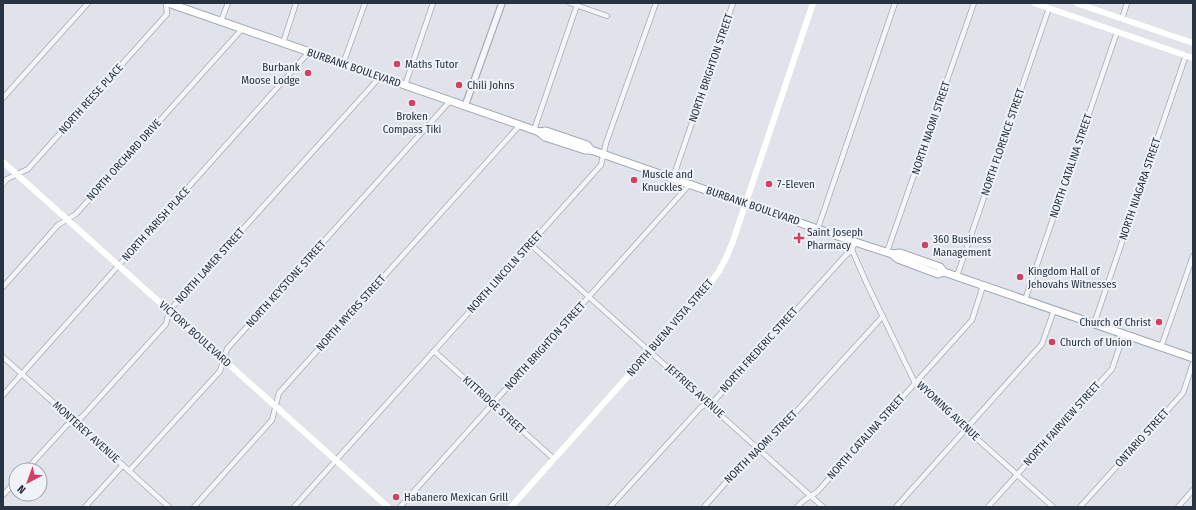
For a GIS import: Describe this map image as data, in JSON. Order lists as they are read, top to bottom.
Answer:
{
  "streets": {
    "main road": ["BURBANK BOULEVARD", "NORTH BUENA VISTA STREET", "VICTORY BOULEVARD"],
    "street": [
      "NORTH BRIGHTON STREET",
      "NORTH REESE PLACE",
      "NORTH NAOMI STREET",
      "NORTH FLORENCE STREET",
      "NORTH ORCHARD DRIVE",
      "NORTH CATALINA STREET",
      "NORTH NIAGARA STREET",
      "NORTH PARISH PLACE",
      "NORTH LAMER STREET",
      "NORTH LINCOLN STREET",
      "NORTH KEYSTONE STREET",
      "NORTH MYERS STREET",
      "NORTH FREDERIC STREET",
      "JEFFRIES AVENUE",
      "KITTRIDGE STREET",
      "WYOMING AVENUE",
      "NORTH FAIRVIEW STREET",
      "MONTEREY AVENUE",
      "ONTARIO STREET"
    ]
  },
  "crossings": [
    ["BURBANK BOULEVARD", "NORTH BRIGHTON STREET"],
    ["BURBANK BOULEVARD", "NORTH REESE PLACE"],
    ["BURBANK BOULEVARD", "NORTH NAOMI STREET"],
    ["BURBANK BOULEVARD", "NORTH FLORENCE STREET"],
    ["BURBANK BOULEVARD", "NORTH ORCHARD DRIVE"],
    ["BURBANK BOULEVARD", "NORTH CATALINA STREET"],
    ["BURBANK BOULEVARD", "NORTH NIAGARA STREET"],
    ["BURBANK BOULEVARD", "NORTH PARISH PLACE"],
    ["BURBANK BOULEVARD", "NORTH LAMER STREET"],
    ["BURBANK BOULEVARD", "NORTH LINCOLN STREET"],
    ["BURBANK BOULEVARD", "NORTH KEYSTONE STREET"],
    ["BURBANK BOULEVARD", "NORTH MYERS STREET"],
    ["BURBANK BOULEVARD", "NORTH BUENA VISTA STREET"],
    ["BURBANK BOULEVARD", "NORTH FREDERIC STREET"],
    ["BURBANK BOULEVARD", "NORTH FAIRVIEW STREET"],
    ["NORTH BRIGHTON STREET", "JEFFRIES AVENUE"],
    ["NORTH BRIGHTON STREET", "KITTRIDGE STREET"],
    ["NORTH REESE PLACE", "VICTORY BOULEVARD"],
    ["NORTH NAOMI STREET", "JEFFRIES AVENUE"],
    ["NORTH NAOMI STREET", "WYOMING AVENUE"],
    ["NORTH ORCHARD DRIVE", "VICTORY BOULEVARD"],
    ["NORTH CATALINA STREET", "JEFFRIES AVENUE"],
    ["NORTH CATALINA STREET", "WYOMING AVENUE"],
    ["NORTH PARISH PLACE", "VICTORY BOULEVARD"],
    ["NORTH PARISH PLACE", "MONTEREY AVENUE"],
    ["NORTH LAMER STREET", "VICTORY BOULEVARD"],
    ["NORTH LAMER STREET", "MONTEREY AVENUE"],
    ["NORTH LINCOLN STREET", "VICTORY BOULEVARD"],
    ["NORTH LINCOLN STREET", "JEFFRIES AVENUE"],
    ["NORTH LINCOLN STREET", "KITTRIDGE STREET"],
    ["NORTH KEYSTONE STREET", "VICTORY BOULEVARD"],
    ["NORTH KEYSTONE STREET", "MONTEREY AVENUE"],
    ["NORTH MYERS STREET", "VICTORY BOULEVARD"],
    ["NORTH BUENA VISTA STREET", "JEFFRIES AVENUE"],
    ["NORTH BUENA VISTA STREET", "KITTRIDGE STREET"],
    ["NORTH FREDERIC STREET", "JEFFRIES AVENUE"],
    ["NORTH FREDERIC STREET", "WYOMING AVENUE"],
    ["WYOMING AVENUE", "NORTH FAIRVIEW STREET"]
  ],
  "places": {
    "other": [
      "Maths Tutor",
      "Burbank Moose Lodge",
      "Chili Johns",
      "Broken Compass Tiki",
      "Muscle and Knuckles",
      "7-Eleven",
      "360 Business Management",
      "Kingdom Hall of Jehovahs Witnesses",
      "Church of Christ",
      "Church of Union",
      "Habanero Mexican Grill"
    ],
    "health": ["Saint Joseph Pharmacy"]
  },
  "north": "bottom left"
}
